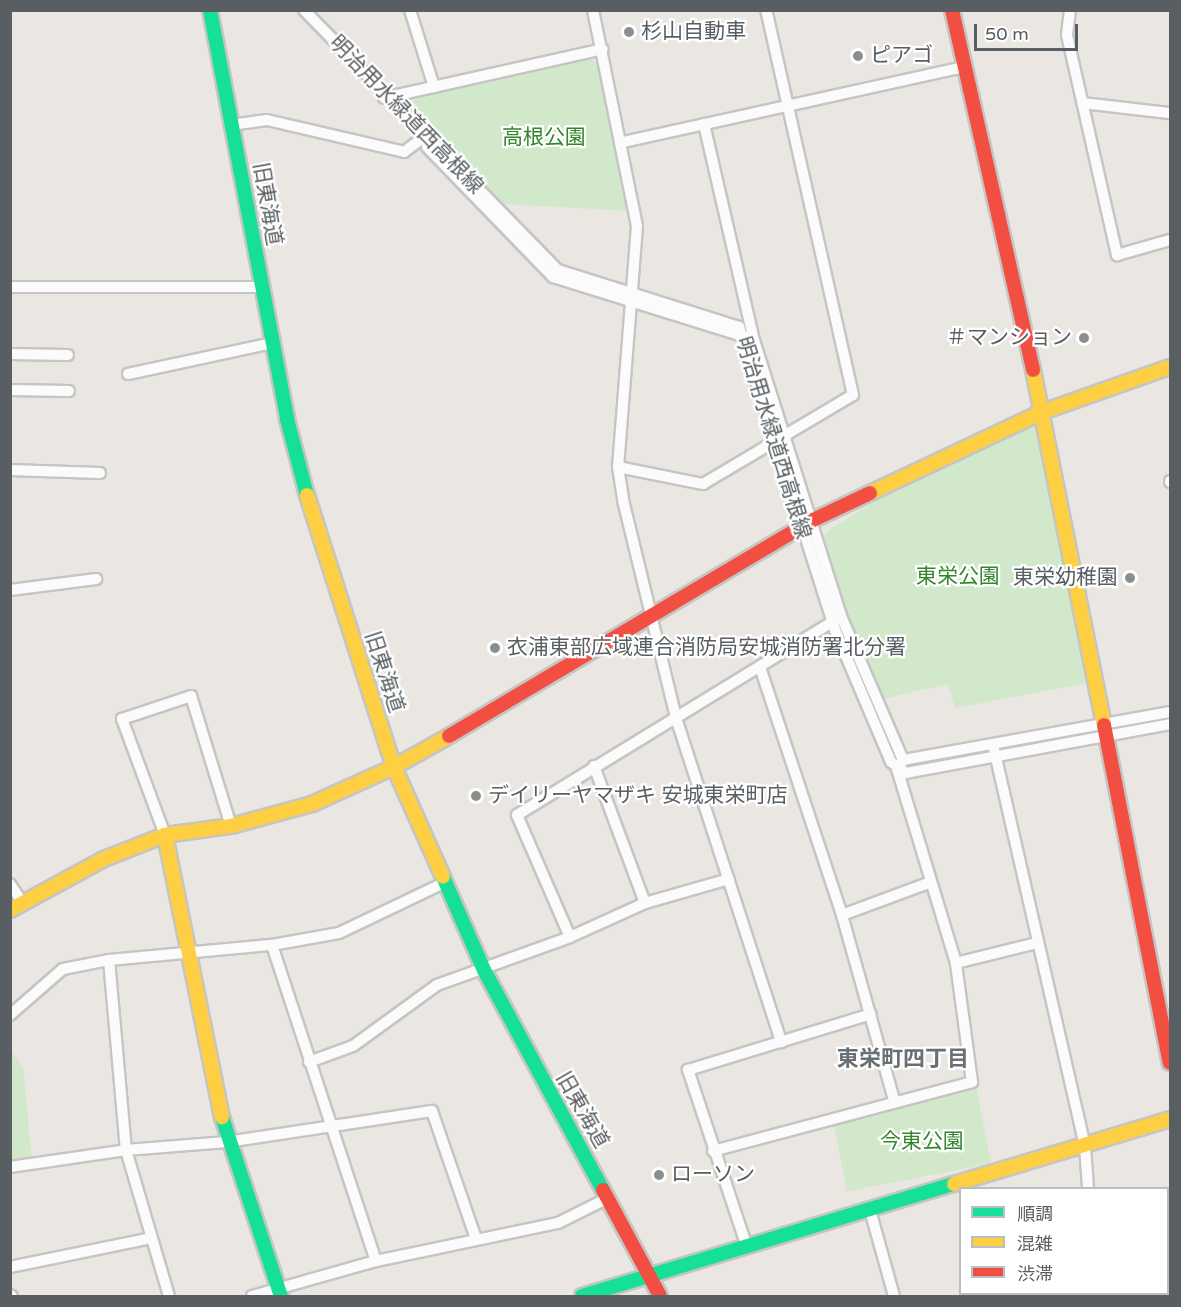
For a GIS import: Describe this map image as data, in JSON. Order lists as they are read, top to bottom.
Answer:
{
  "streets": {
    "street": ["明治用水緑道西高根線", "旧東海道"]
  },
  "districts": ["東栄町四丁目"],
  "parks": ["高根公園", "東栄公園", "今東公園"],
  "places": [
    "杉山自動車",
    "ピアゴ",
    "＃マンション",
    "東栄幼稚園",
    "衣浦東部広域連合消防局安城消防署北分署",
    "デイリーヤマザキ 安城東栄町店",
    "ローソン"
  ],
  "legend": ["順調", "混雑", "渋滞"],
  "scale_bar": "50 m"
}
